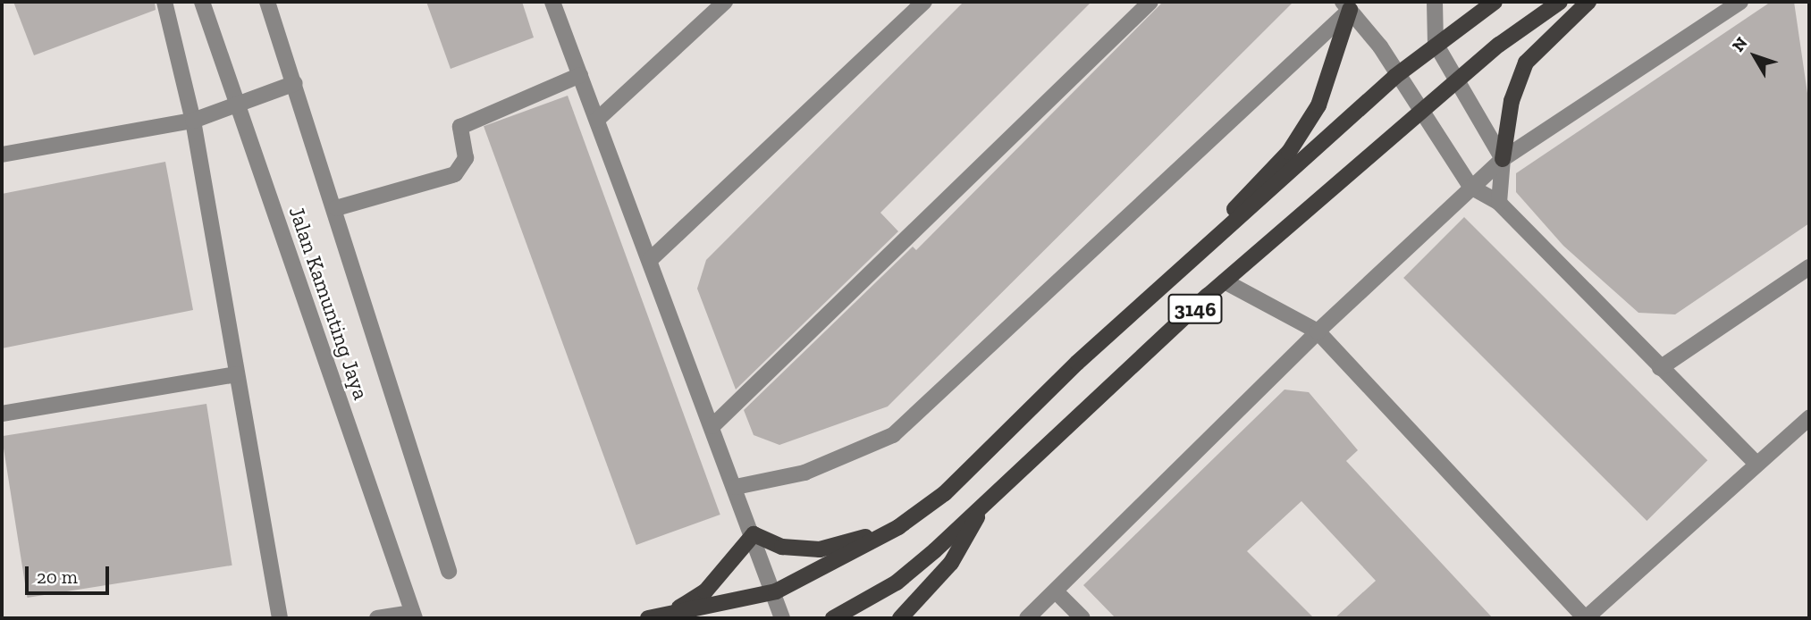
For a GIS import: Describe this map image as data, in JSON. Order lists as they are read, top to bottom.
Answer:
{
  "streets": {
    "main road": ["3146"],
    "street": ["Jalan Kamunting Jaya"]
  },
  "scale_bar": "20 m",
  "north": "top left"
}
